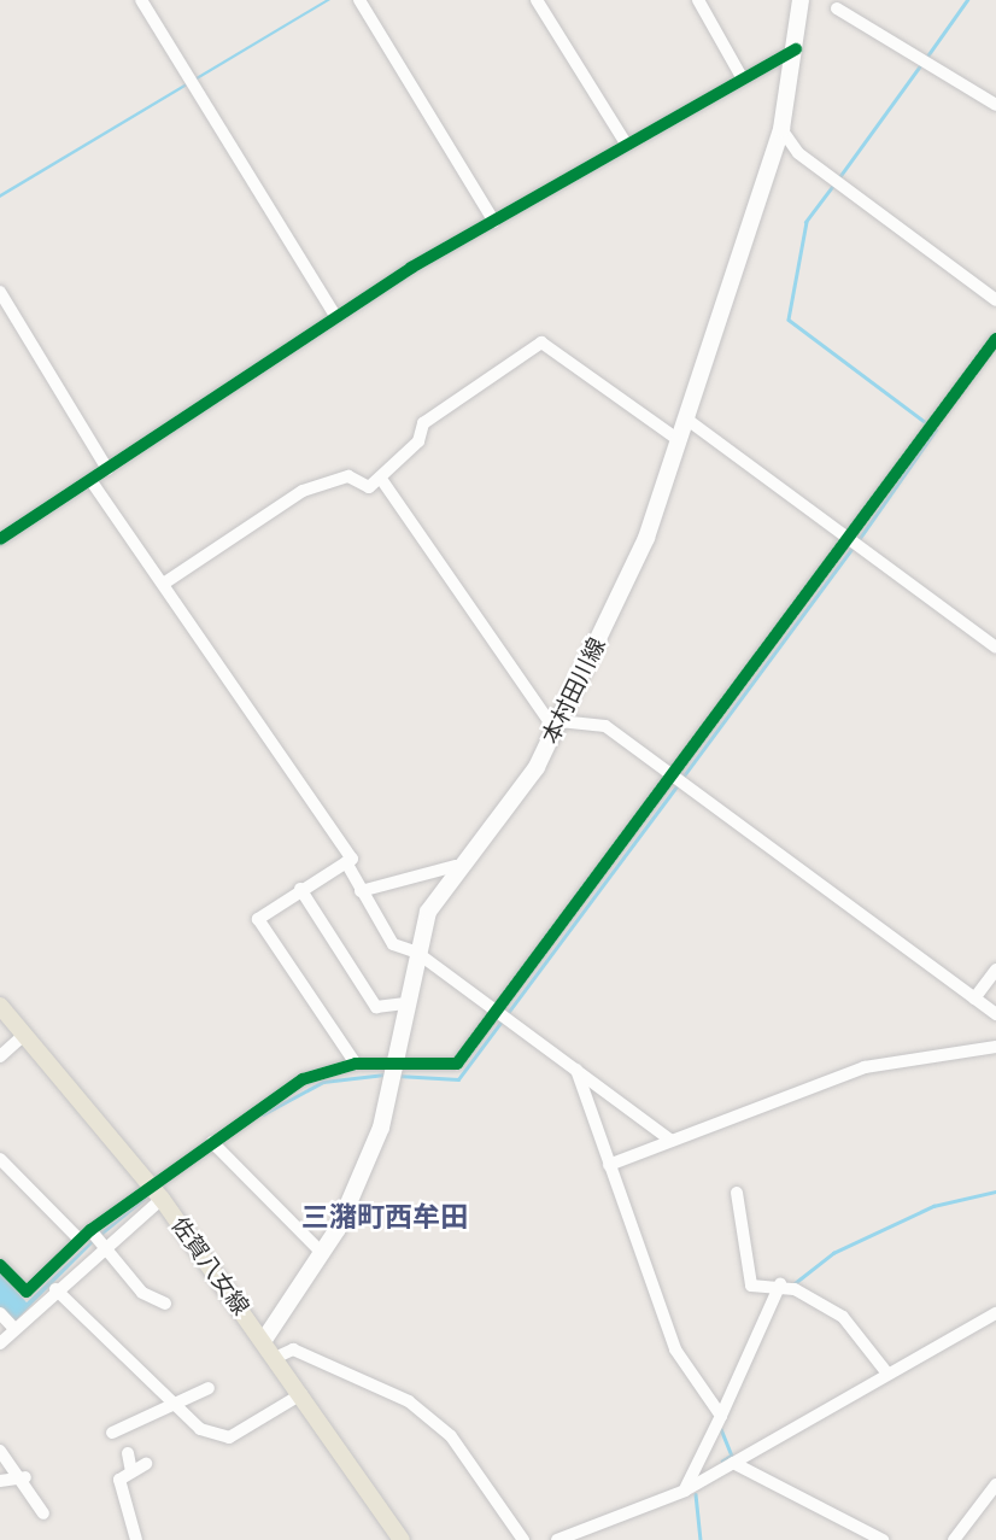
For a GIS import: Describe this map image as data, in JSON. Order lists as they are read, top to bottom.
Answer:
{
  "streets": {
    "main road": ["本村田川線", "佐賀八女線"]
  },
  "crossings": [
    ["本村田川線", "佐賀八女線"]
  ],
  "districts": ["三潴町西牟田"]
}
